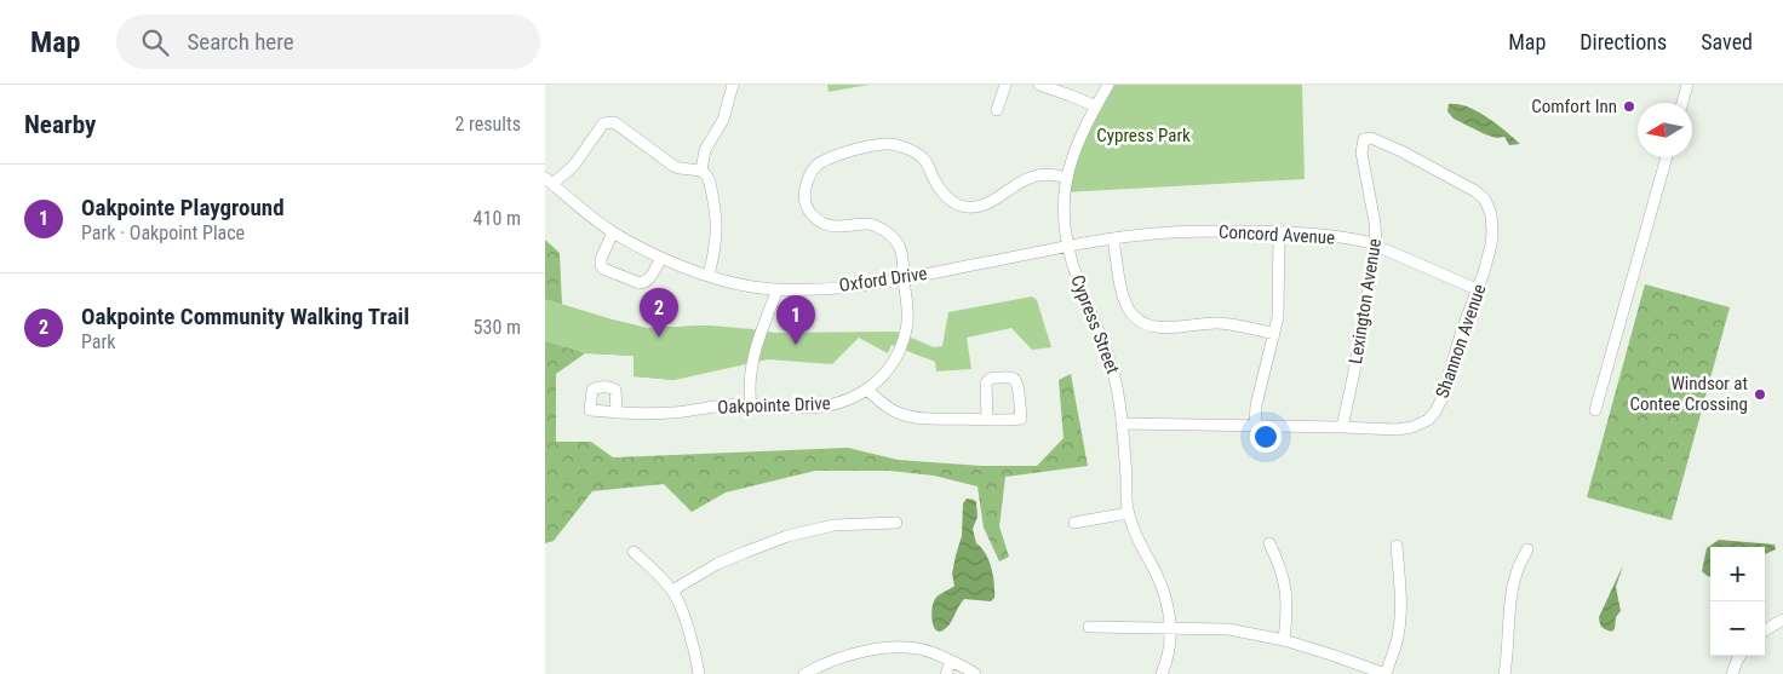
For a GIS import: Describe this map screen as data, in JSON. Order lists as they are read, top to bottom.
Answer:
{
  "streets": {
    "street": [
      "Concord Avenue",
      "Oxford Drive",
      "Lexington Avenue",
      "Cypress Street",
      "Shannon Avenue",
      "Oakpointe Drive"
    ]
  },
  "crossings": [
    ["Concord Avenue", "Oxford Drive"],
    ["Concord Avenue", "Lexington Avenue"],
    ["Concord Avenue", "Cypress Street"],
    ["Concord Avenue", "Shannon Avenue"],
    ["Oxford Drive", "Cypress Street"],
    ["Oxford Drive", "Oakpointe Drive"],
    ["Lexington Avenue", "Shannon Avenue"],
    ["Cypress Street", "Shannon Avenue"],
    ["Cypress Street", "Oakpointe Drive"]
  ],
  "parks": ["Cypress Park"],
  "places": ["Comfort Inn", "Windsor at Contee Crossing"],
  "north": "left",
  "page": {
    "header": "Map",
    "search": "Search here",
    "nav": ["Map", "Directions", "Saved"],
    "heading": ["Nearby", "2 results"],
    "list": [
      {
        "mark": "1",
        "name": "Oakpointe Playground",
        "note": "Park · Oakpoint Place",
        "value": "410 m"
      },
      {
        "mark": "2",
        "name": "Oakpointe Community Walking Trail",
        "note": "Park",
        "value": "530 m"
      }
    ],
    "pins": ["2", "1"],
    "map_buttons": ["+", "−"]
  }
}
